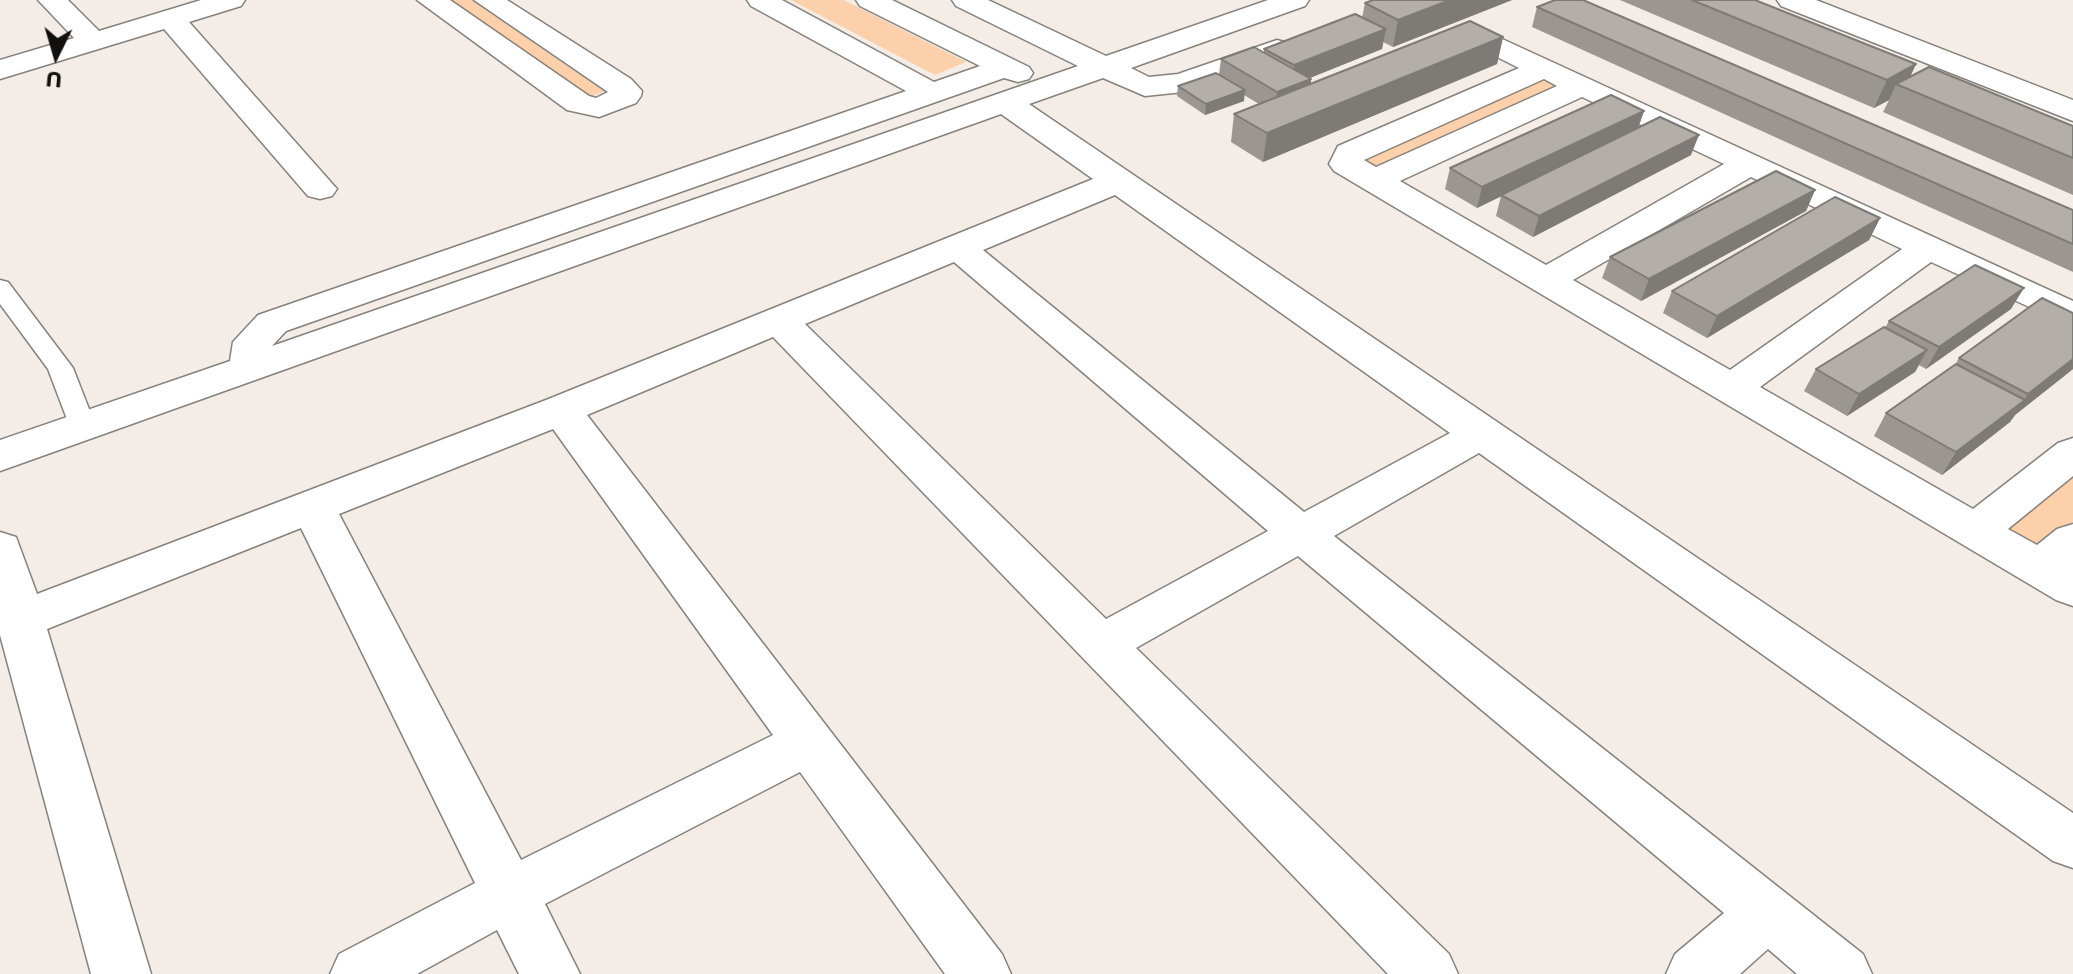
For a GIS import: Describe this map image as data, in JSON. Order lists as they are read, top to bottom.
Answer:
{
  "north": "bottom"
}
